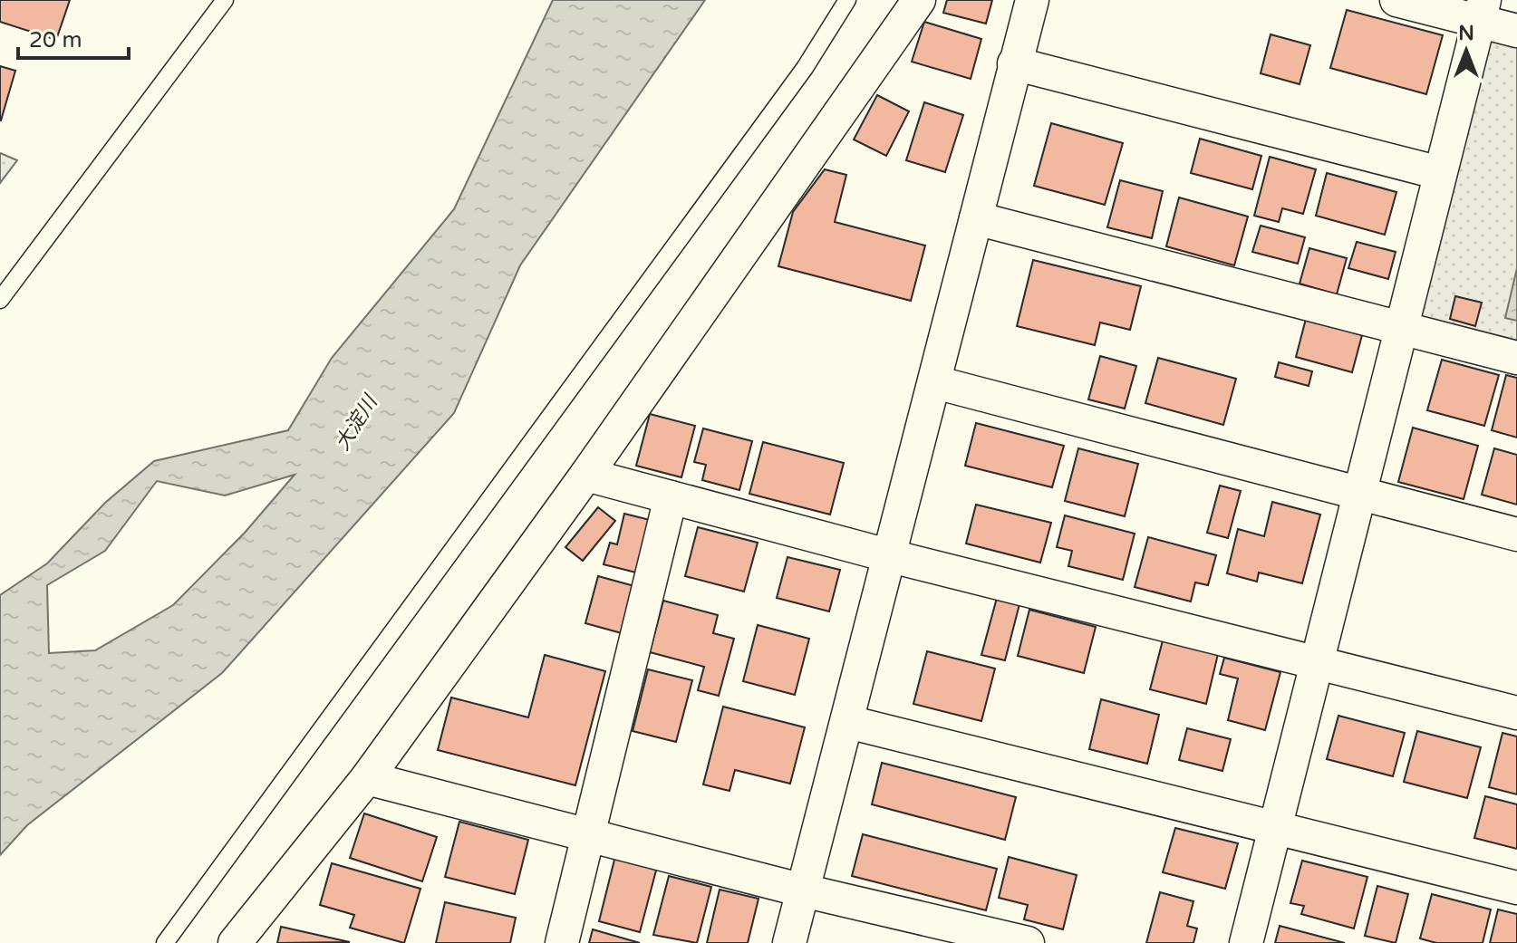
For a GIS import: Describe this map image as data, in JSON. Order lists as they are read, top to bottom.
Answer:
{
  "water": ["大淀川"],
  "scale_bar": "20 m",
  "north": "top"
}
